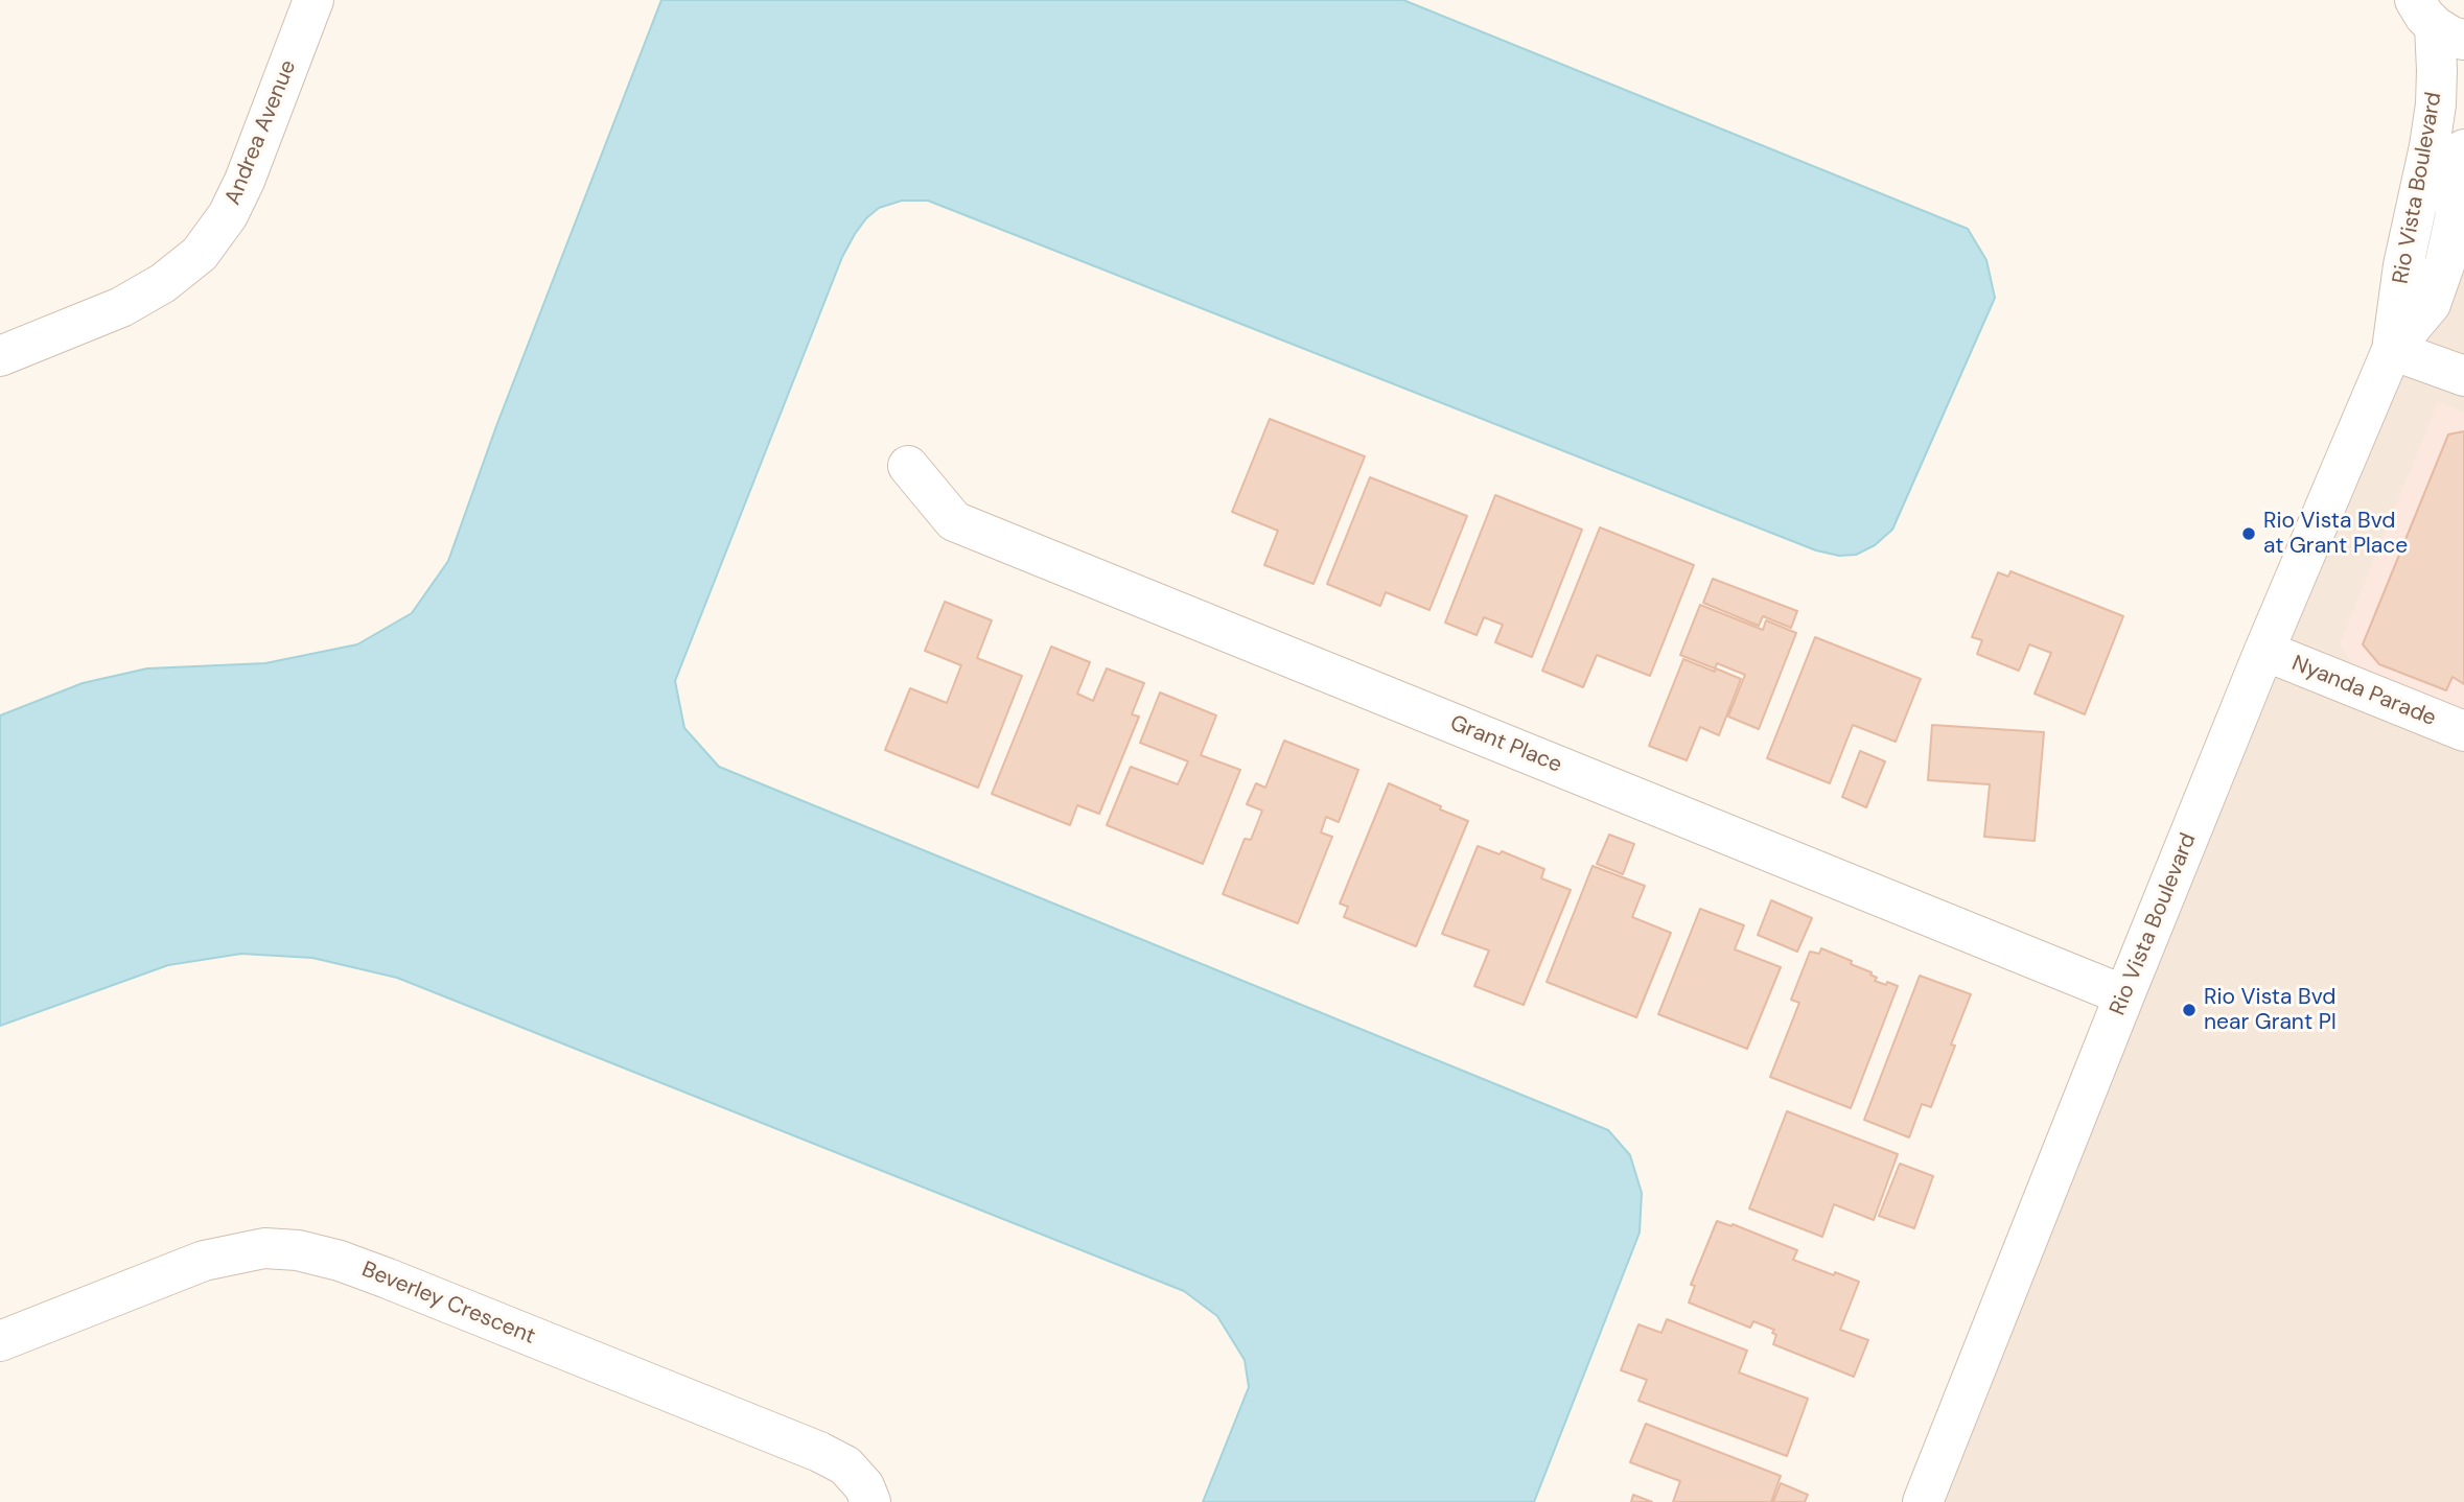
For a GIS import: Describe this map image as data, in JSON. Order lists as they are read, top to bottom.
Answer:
{
  "streets": {
    "street": [
      "Andrea Avenue",
      "Rio Vista Boulevard",
      "Nyanda Parade",
      "Grant Place",
      "Beverley Crescent"
    ]
  },
  "crossings": [
    ["Rio Vista Boulevard", "Nyanda Parade"],
    ["Rio Vista Boulevard", "Grant Place"]
  ],
  "places": ["Rio Vista Bvd at Grant Place", "Rio Vista Bvd near Grant Pl"]
}
